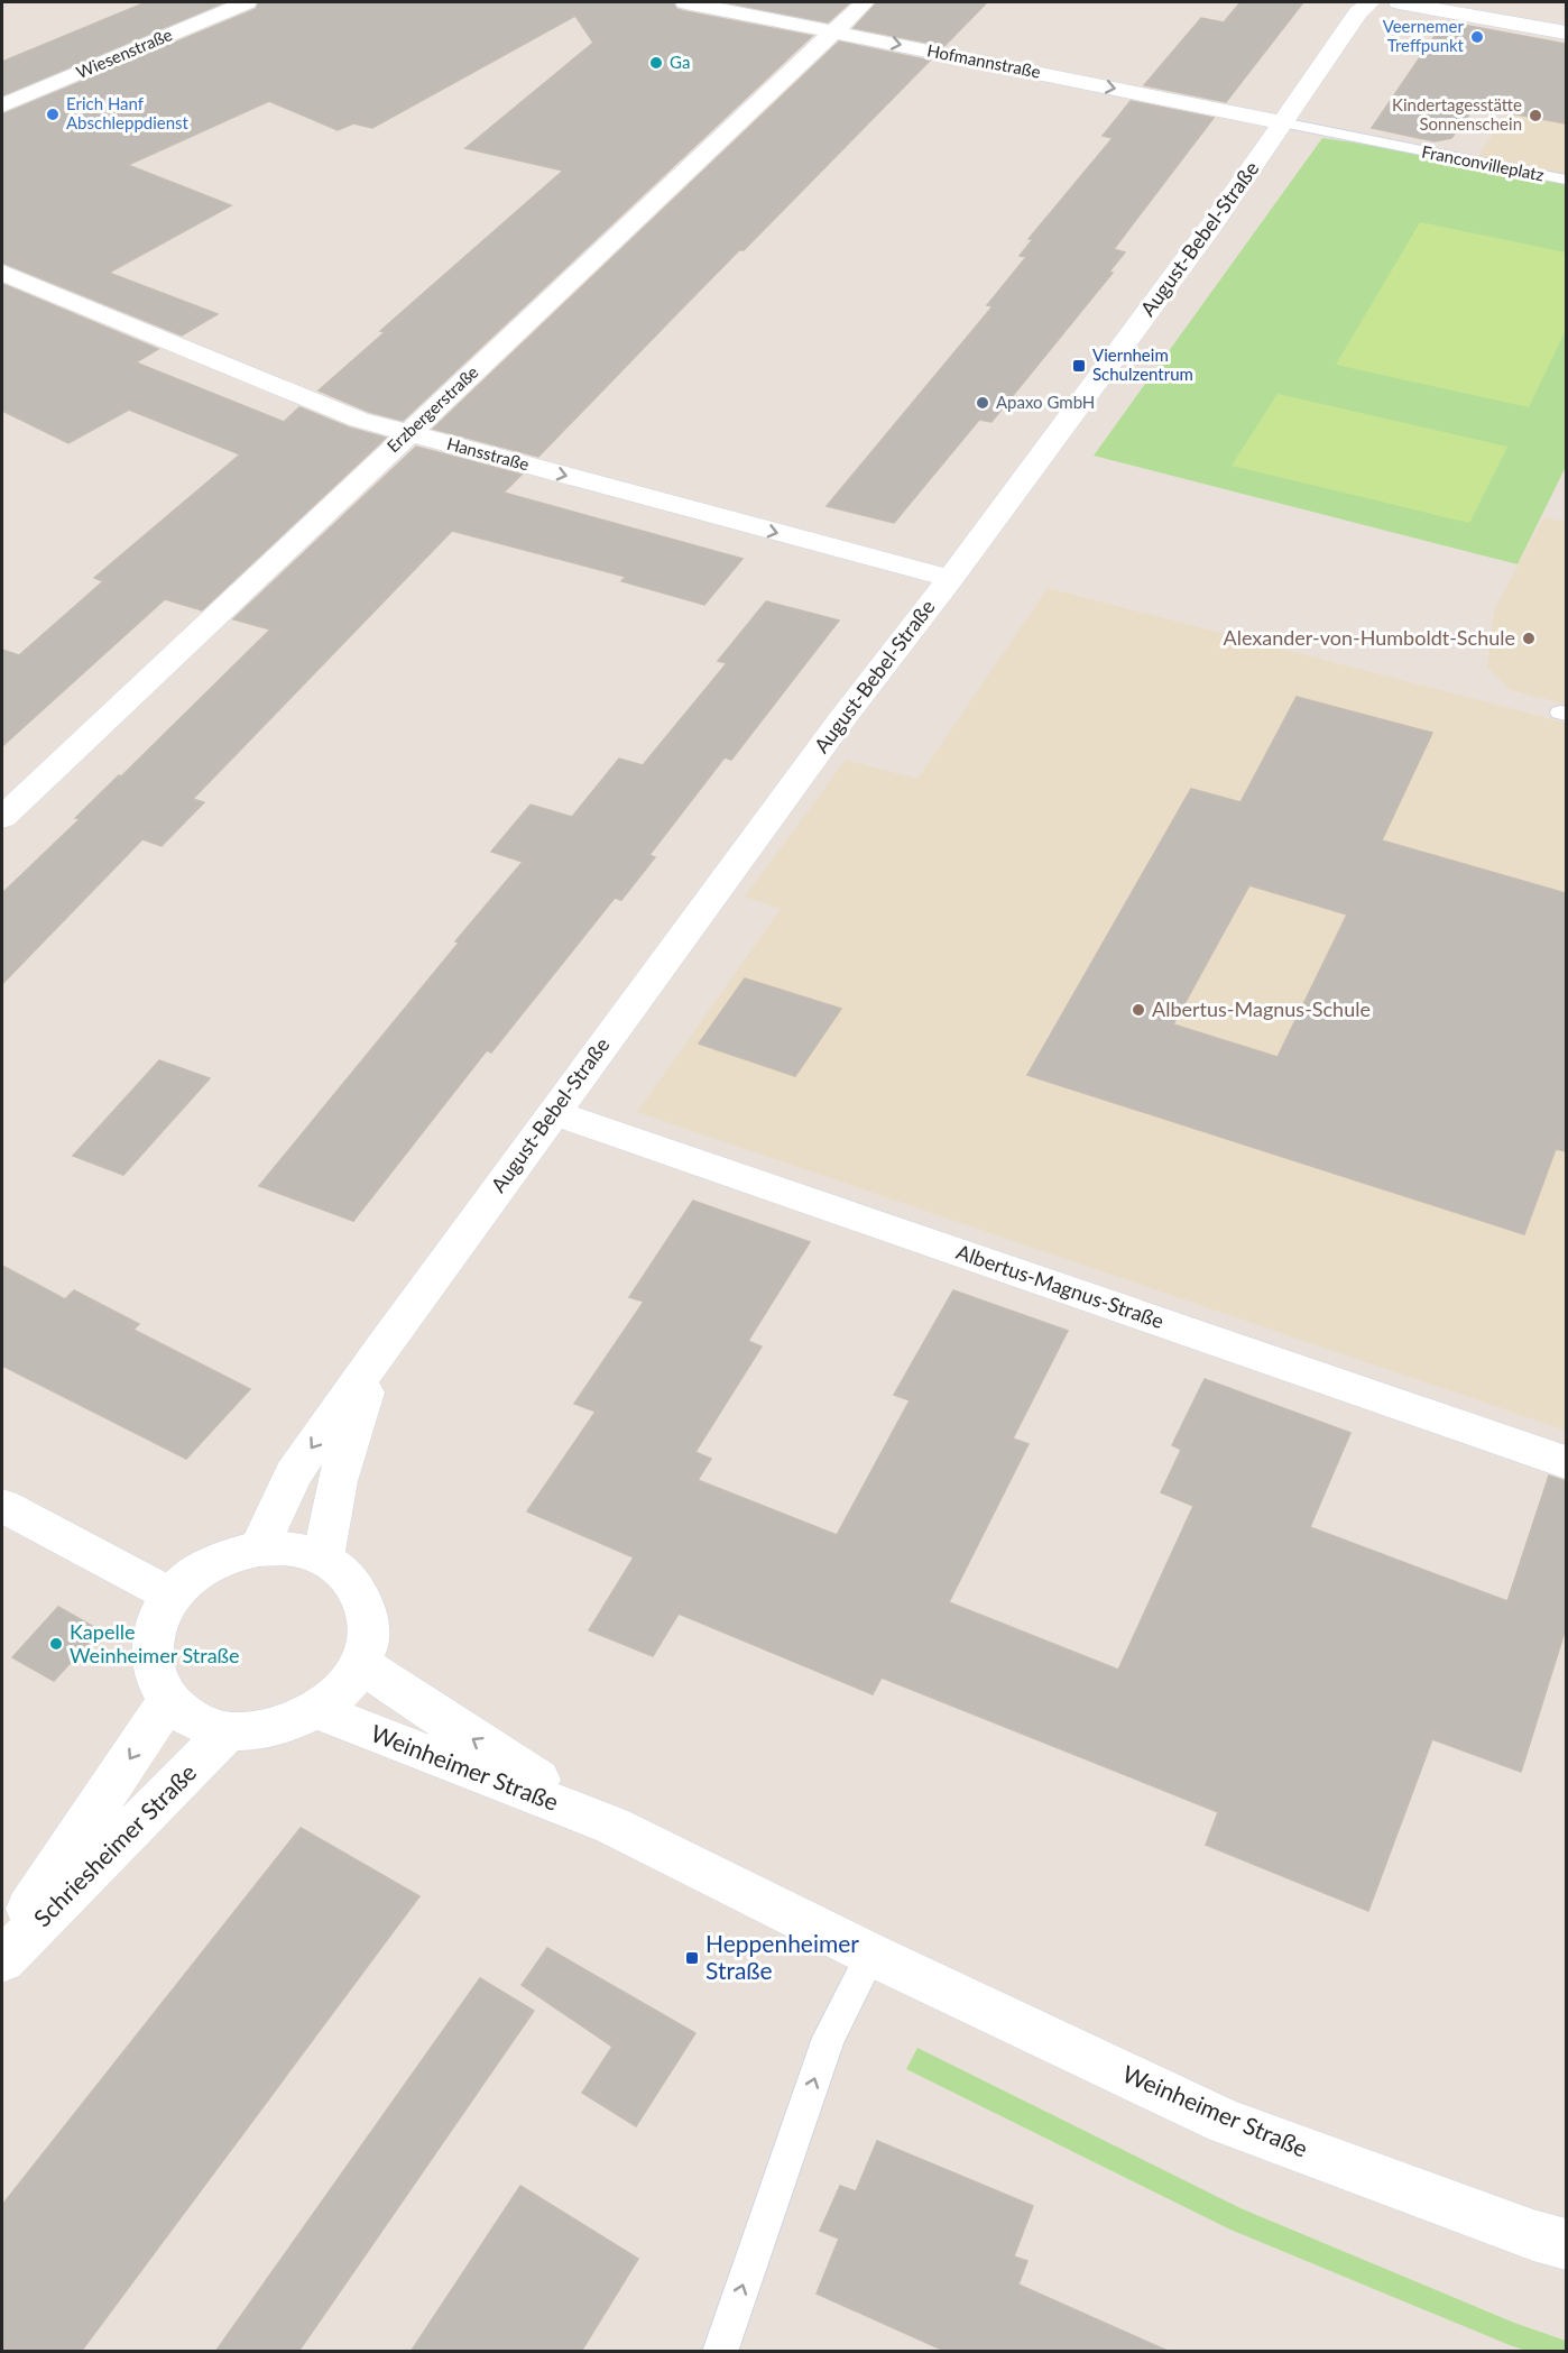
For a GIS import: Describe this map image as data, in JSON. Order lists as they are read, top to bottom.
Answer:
{
  "streets": {
    "street": [
      "Wiesenstraße",
      "Hofmannstraße",
      "August-Bebel-Straße",
      "Erzbergerstraße",
      "Hansstraße",
      "Albertus-Magnus-Straße",
      "Weinheimer Straße",
      "Schriesheimer Straße"
    ],
    "lane": ["Franconvilleplatz"]
  },
  "crossings": [
    ["Hofmannstraße", "Franconvilleplatz"],
    ["Hofmannstraße", "August-Bebel-Straße"],
    ["Hofmannstraße", "Erzbergerstraße"],
    ["Franconvilleplatz", "August-Bebel-Straße"],
    ["August-Bebel-Straße", "Hansstraße"],
    ["August-Bebel-Straße", "Albertus-Magnus-Straße"],
    ["August-Bebel-Straße", "Weinheimer Straße"],
    ["August-Bebel-Straße", "Schriesheimer Straße"],
    ["Erzbergerstraße", "Hansstraße"],
    ["Weinheimer Straße", "Schriesheimer Straße"]
  ],
  "one_way": ["Hofmannstraße", "Hansstraße"],
  "places": {
    "other": [
      "Veernemer Treffpunkt",
      "Ga",
      "Erich Hanf Abschleppdienst",
      "Kindertagesstätte Sonnenschein",
      "Apaxo GmbH",
      "Alexander-von-Humboldt-Schule",
      "Albertus-Magnus-Schule",
      "Kapelle Weinheimer Straße"
    ],
    "transit": ["Viernheim Schulzentrum", "Heppenheimer Straße"]
  }
}
